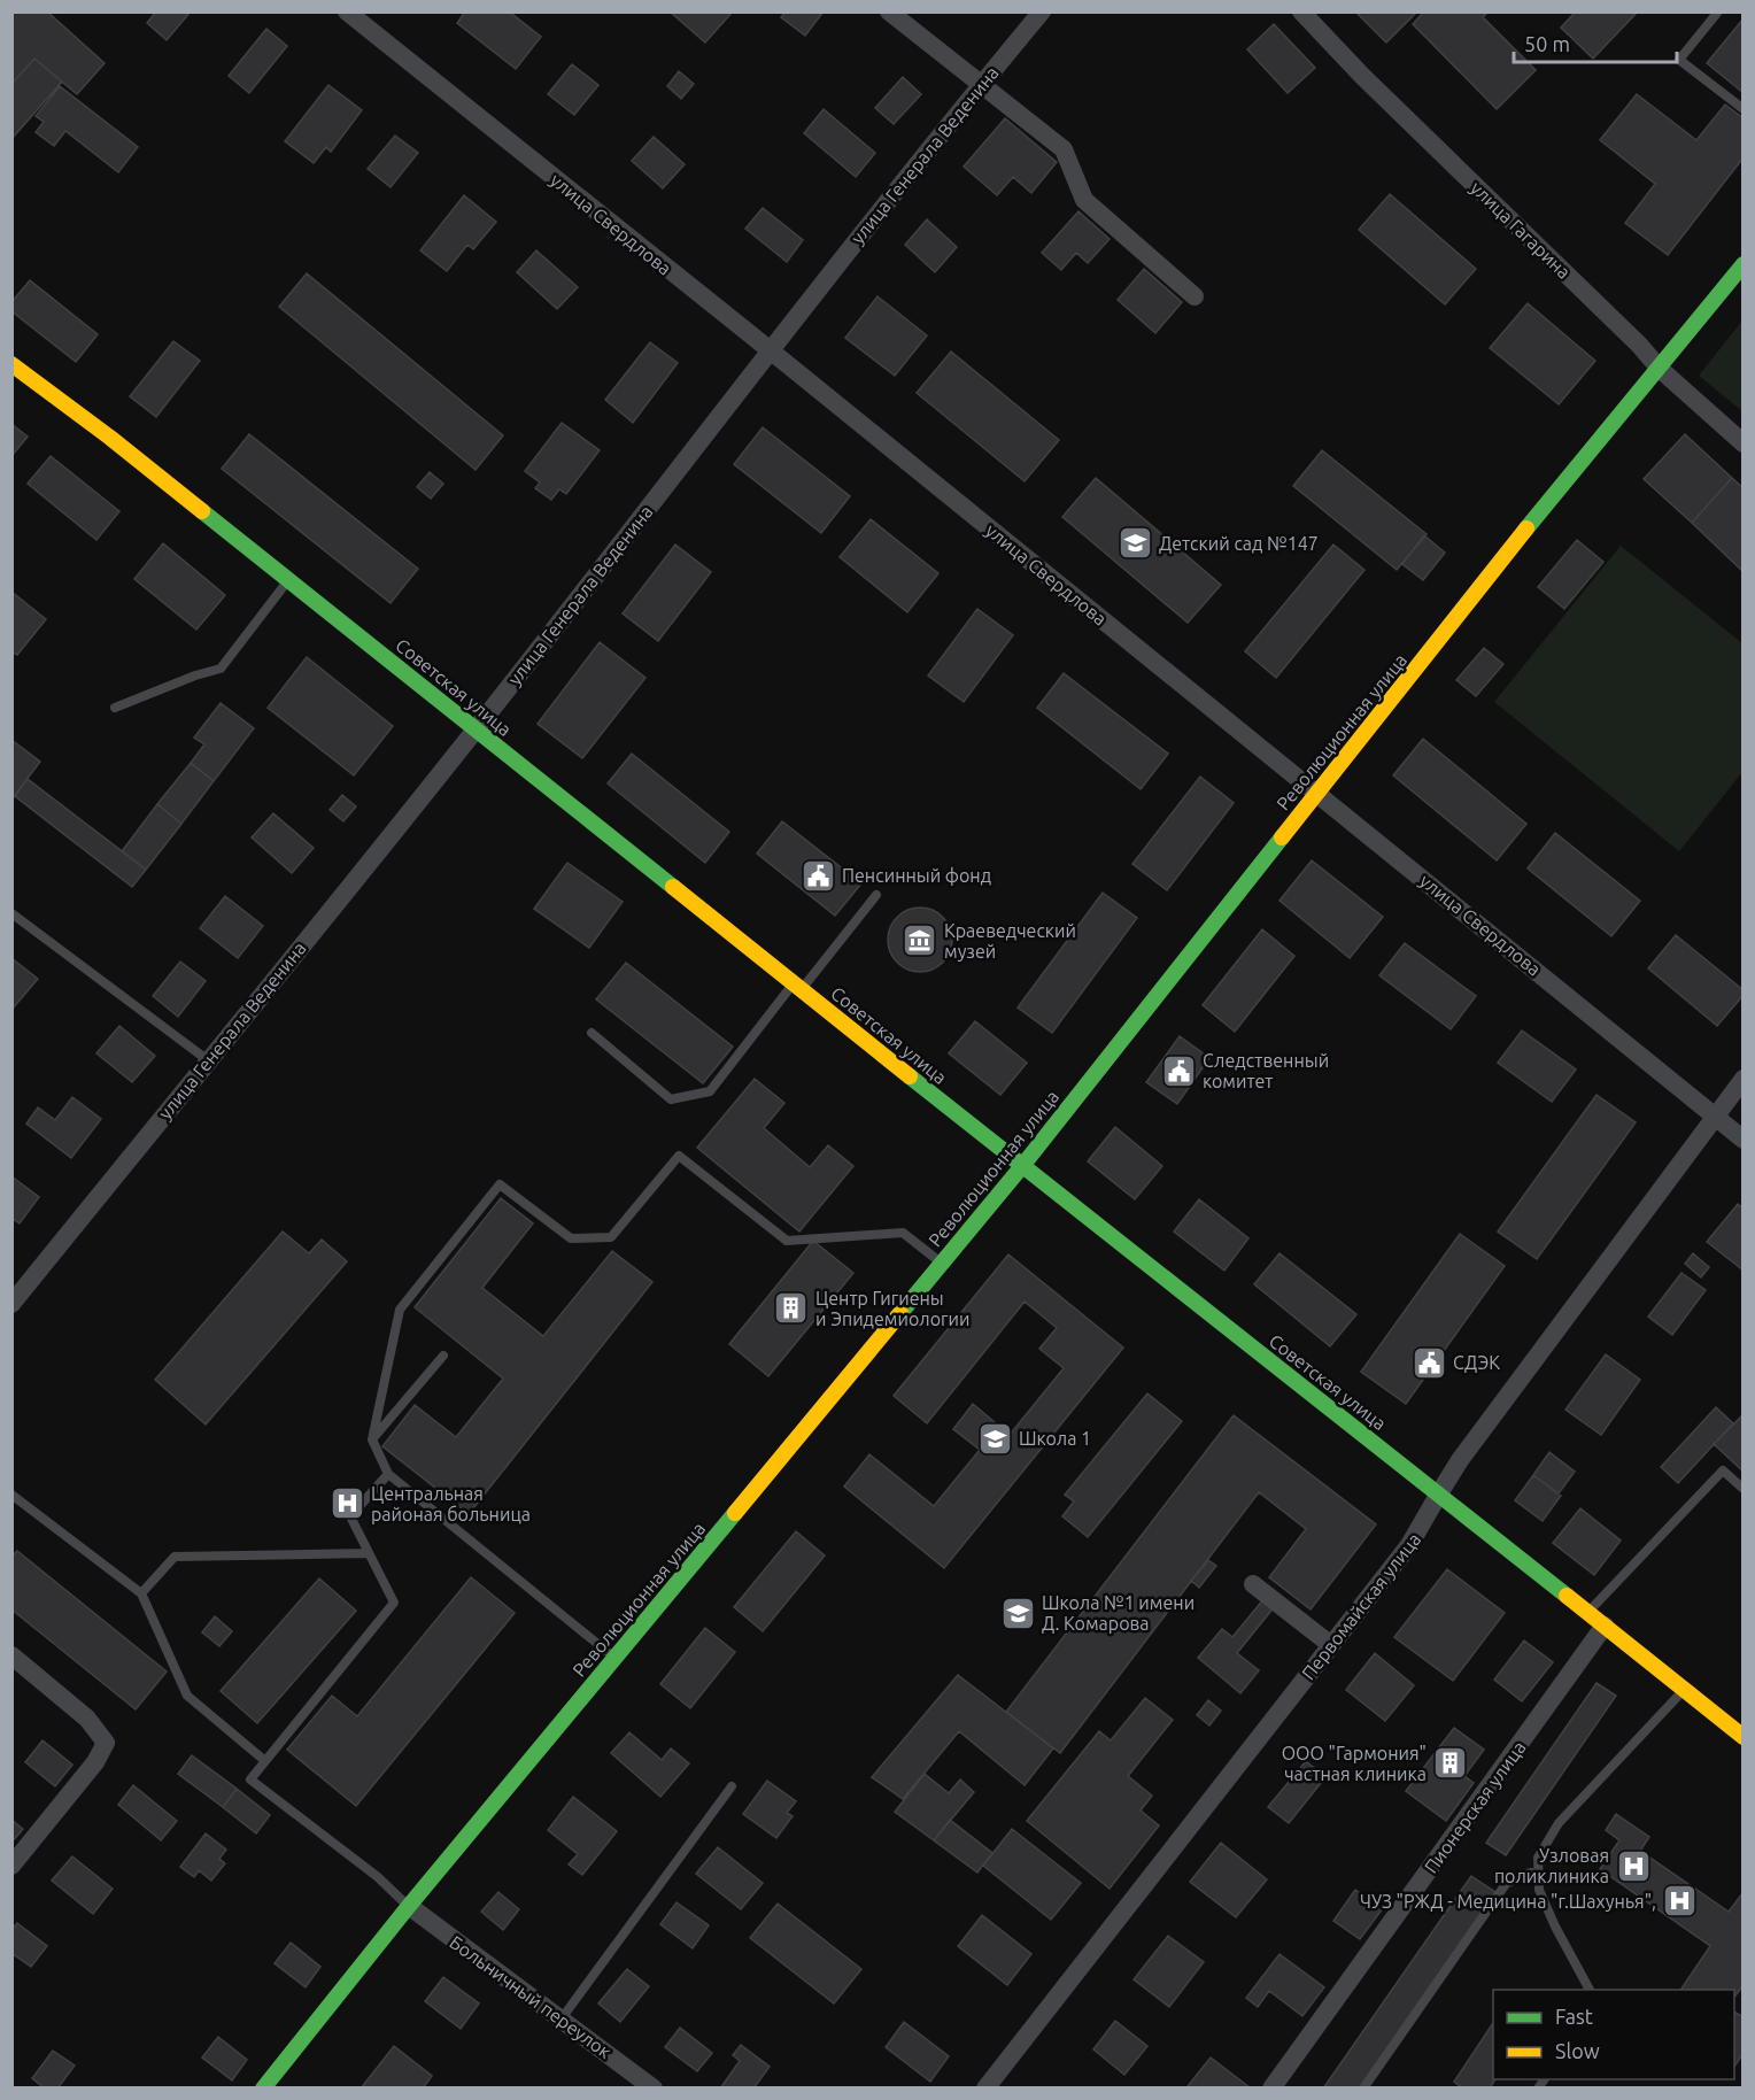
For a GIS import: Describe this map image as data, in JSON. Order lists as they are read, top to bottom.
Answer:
{
  "streets": {
    "street": [
      "улица Генерала Веденина",
      "улица Свердлова",
      "улица Гагарина",
      "Советская улица",
      "Революционная улица",
      "Первомайская улица",
      "Пионерская улица",
      "Больничный переулок"
    ]
  },
  "crossings": [
    ["улица Генерала Веденина", "улица Свердлова"],
    ["улица Генерала Веденина", "Советская улица"],
    ["улица Свердлова", "Революционная улица"],
    ["улица Свердлова", "Первомайская улица"],
    ["улица Гагарина", "Революционная улица"],
    ["Советская улица", "Революционная улица"],
    ["Советская улица", "Первомайская улица"],
    ["Советская улица", "Пионерская улица"],
    ["Революционная улица", "Больничный переулок"]
  ],
  "places": {
    "school or university": ["Детский сад №147", "Школа 1", "Школа №1 имени Д. Комарова"],
    "public building": ["Пенсинный фонд", "Следственный комитет", "СДЭК"],
    "museum": ["Краеведческий музей"],
    "building": ["Центр Гигиены и Эпидемиологии", "ООО \"Гармония\" частная клиника"],
    "hospital": ["Центральная районая больница", "Узловая поликлиника", "ЧУЗ \"РЖД - Медицина \"г.Шахунья\","]
  },
  "legend": ["Fast", "Slow"],
  "scale_bar": "50 m"
}
